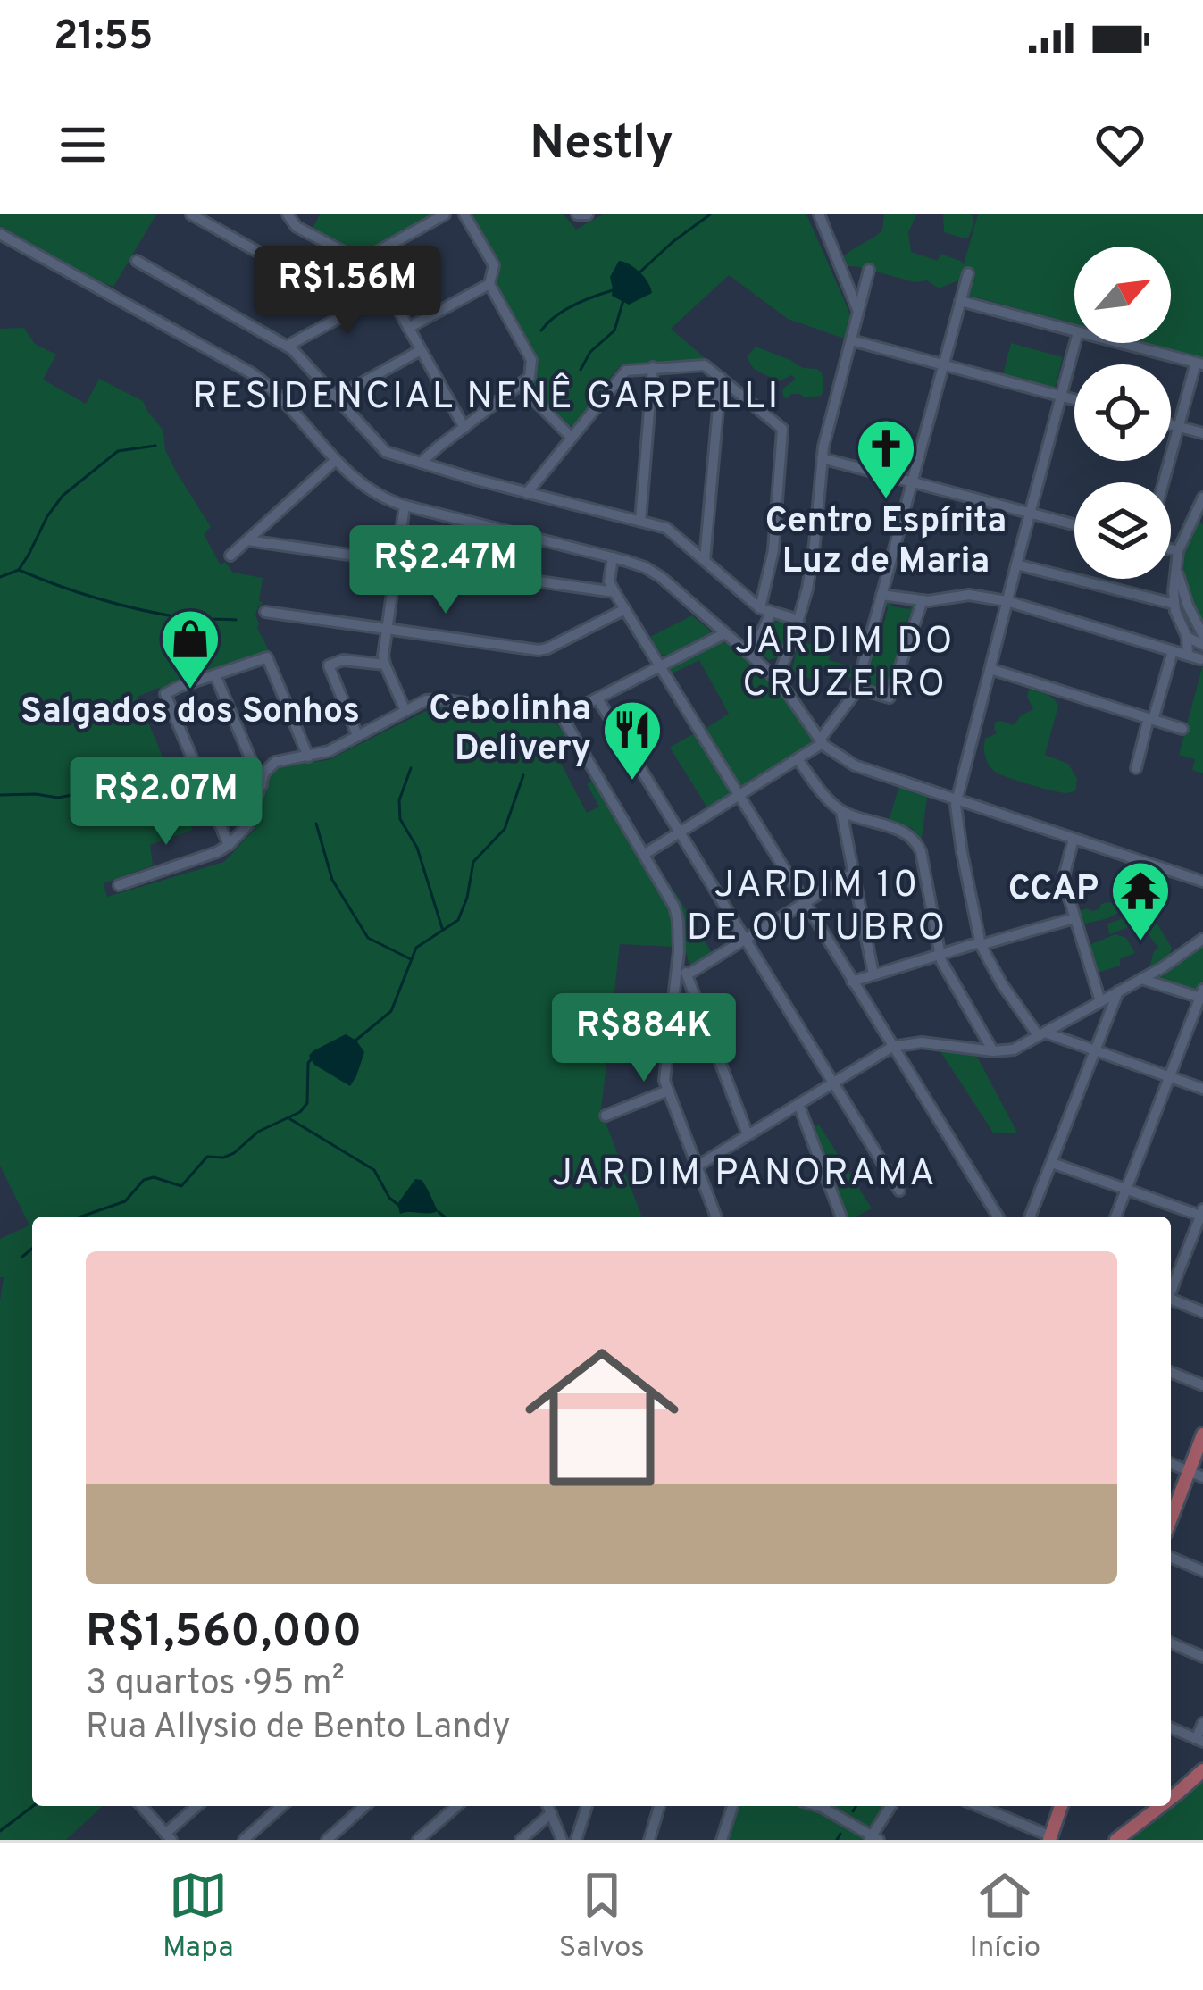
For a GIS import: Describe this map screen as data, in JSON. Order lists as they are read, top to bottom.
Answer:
{
  "districts": [
    "RESIDENCIAL NENÊ GARPELLI",
    "JARDIM DO CRUZEIRO",
    "JARDIM 10 DE OUTUBRO",
    "JARDIM PANORAMA"
  ],
  "places": {
    "church": ["Centro Espírita Luz de Maria"],
    "shop": ["Salgados dos Sonhos"],
    "restaurant": ["Cebolinha Delivery"],
    "temple": ["CCAP"]
  },
  "north": "top right",
  "page": {
    "status": "21:55",
    "header": "Nestly",
    "price": [
      "R$1.56M",
      "R$2.47M",
      "R$2.07M",
      "R$884K"
    ],
    "list": [
      {
        "name": "R$1,560,000",
        "note": "3 quartos · 95 m² · Rua Allysio de Bento Landy"
      }
    ],
    "tabs": ["Mapa", "Salvos", "Início"]
  }
}
